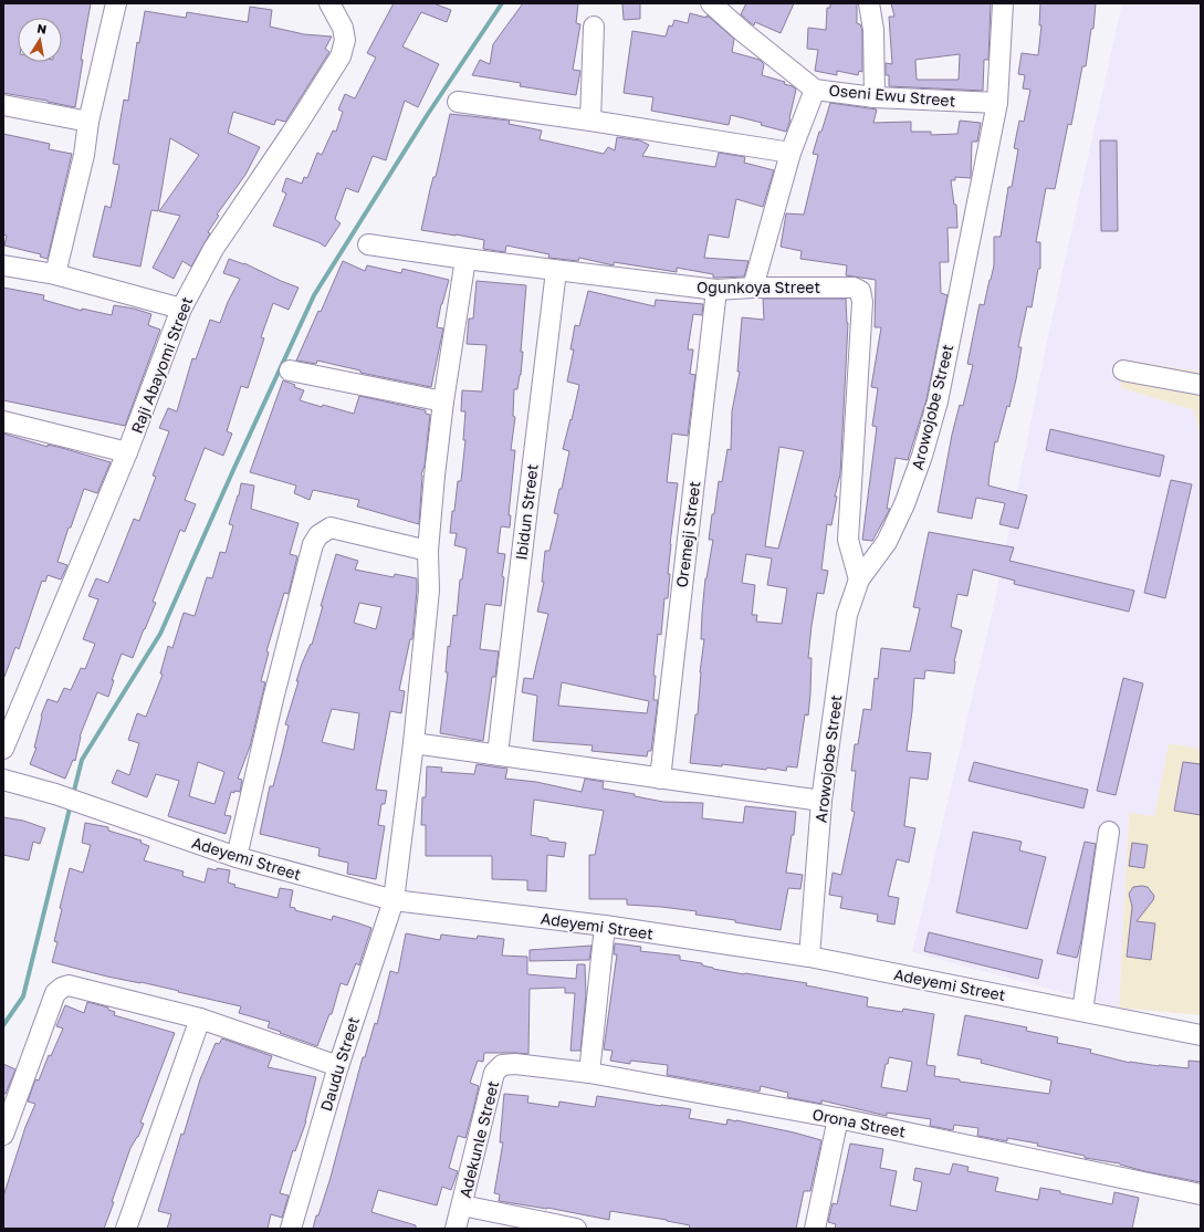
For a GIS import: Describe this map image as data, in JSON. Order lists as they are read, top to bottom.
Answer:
{
  "streets": {
    "street": [
      "Oseni Ewu Street",
      "Ogunkoya Street",
      "Raji Abayomi Street",
      "Arowojobe Street",
      "Ibidun Street",
      "Oremeji Street",
      "Adeyemi Street",
      "Daudu Street",
      "Orona Street",
      "Adekunle Street"
    ]
  },
  "crossings": [
    ["Oseni Ewu Street", "Arowojobe Street"],
    ["Ogunkoya Street", "Arowojobe Street"],
    ["Ogunkoya Street", "Ibidun Street"],
    ["Ogunkoya Street", "Oremeji Street"],
    ["Ogunkoya Street", "Daudu Street"],
    ["Arowojobe Street", "Adeyemi Street"],
    ["Adeyemi Street", "Daudu Street"],
    ["Orona Street", "Adekunle Street"]
  ],
  "north": "top"
}
